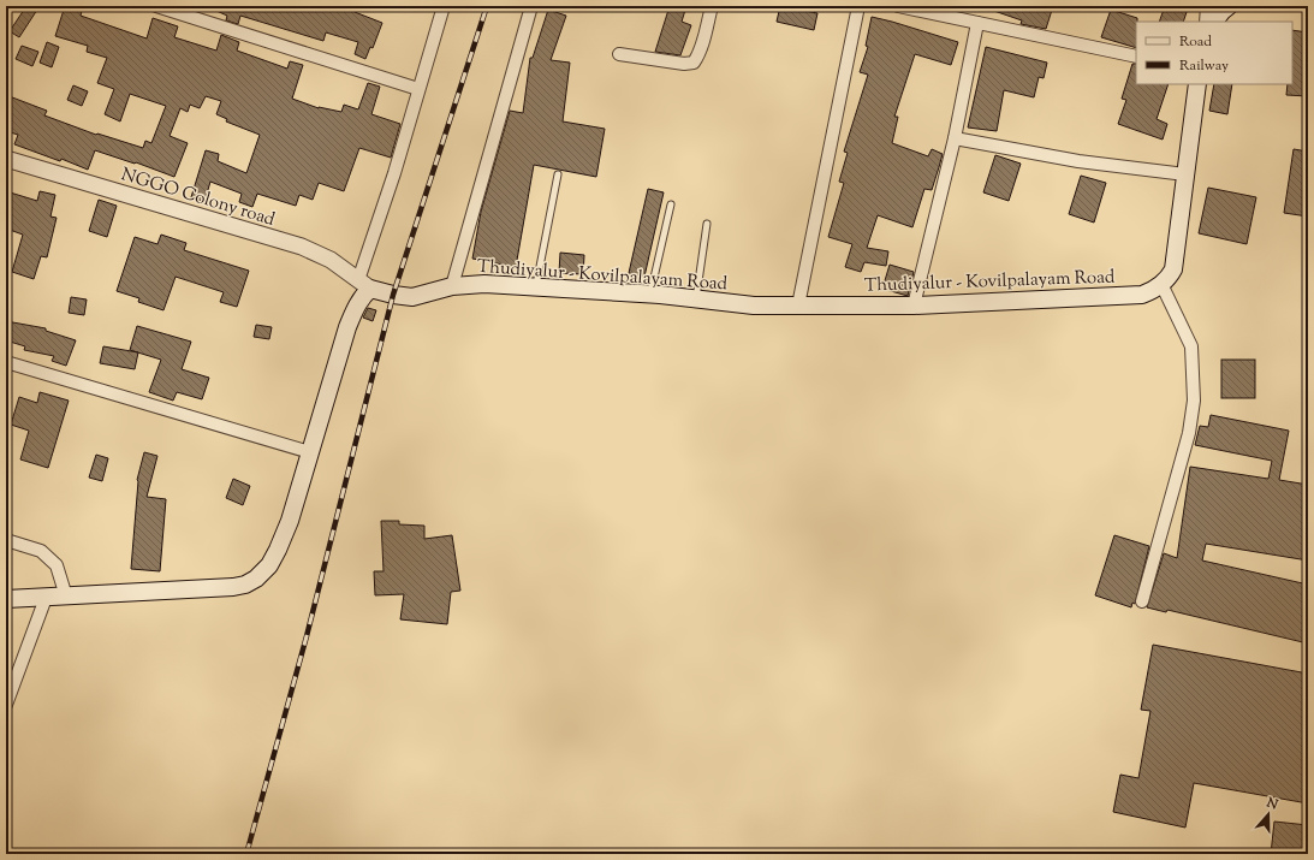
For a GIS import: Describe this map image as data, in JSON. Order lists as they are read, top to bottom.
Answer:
{
  "streets": {
    "main road": ["Thudiyalur - Kovilpalayam Road"],
    "street": ["NGGO Colony road"]
  },
  "crossings": [
    ["NGGO Colony road", "Thudiyalur - Kovilpalayam Road"]
  ],
  "legend": ["Road", "Railway"],
  "north": "top"
}
